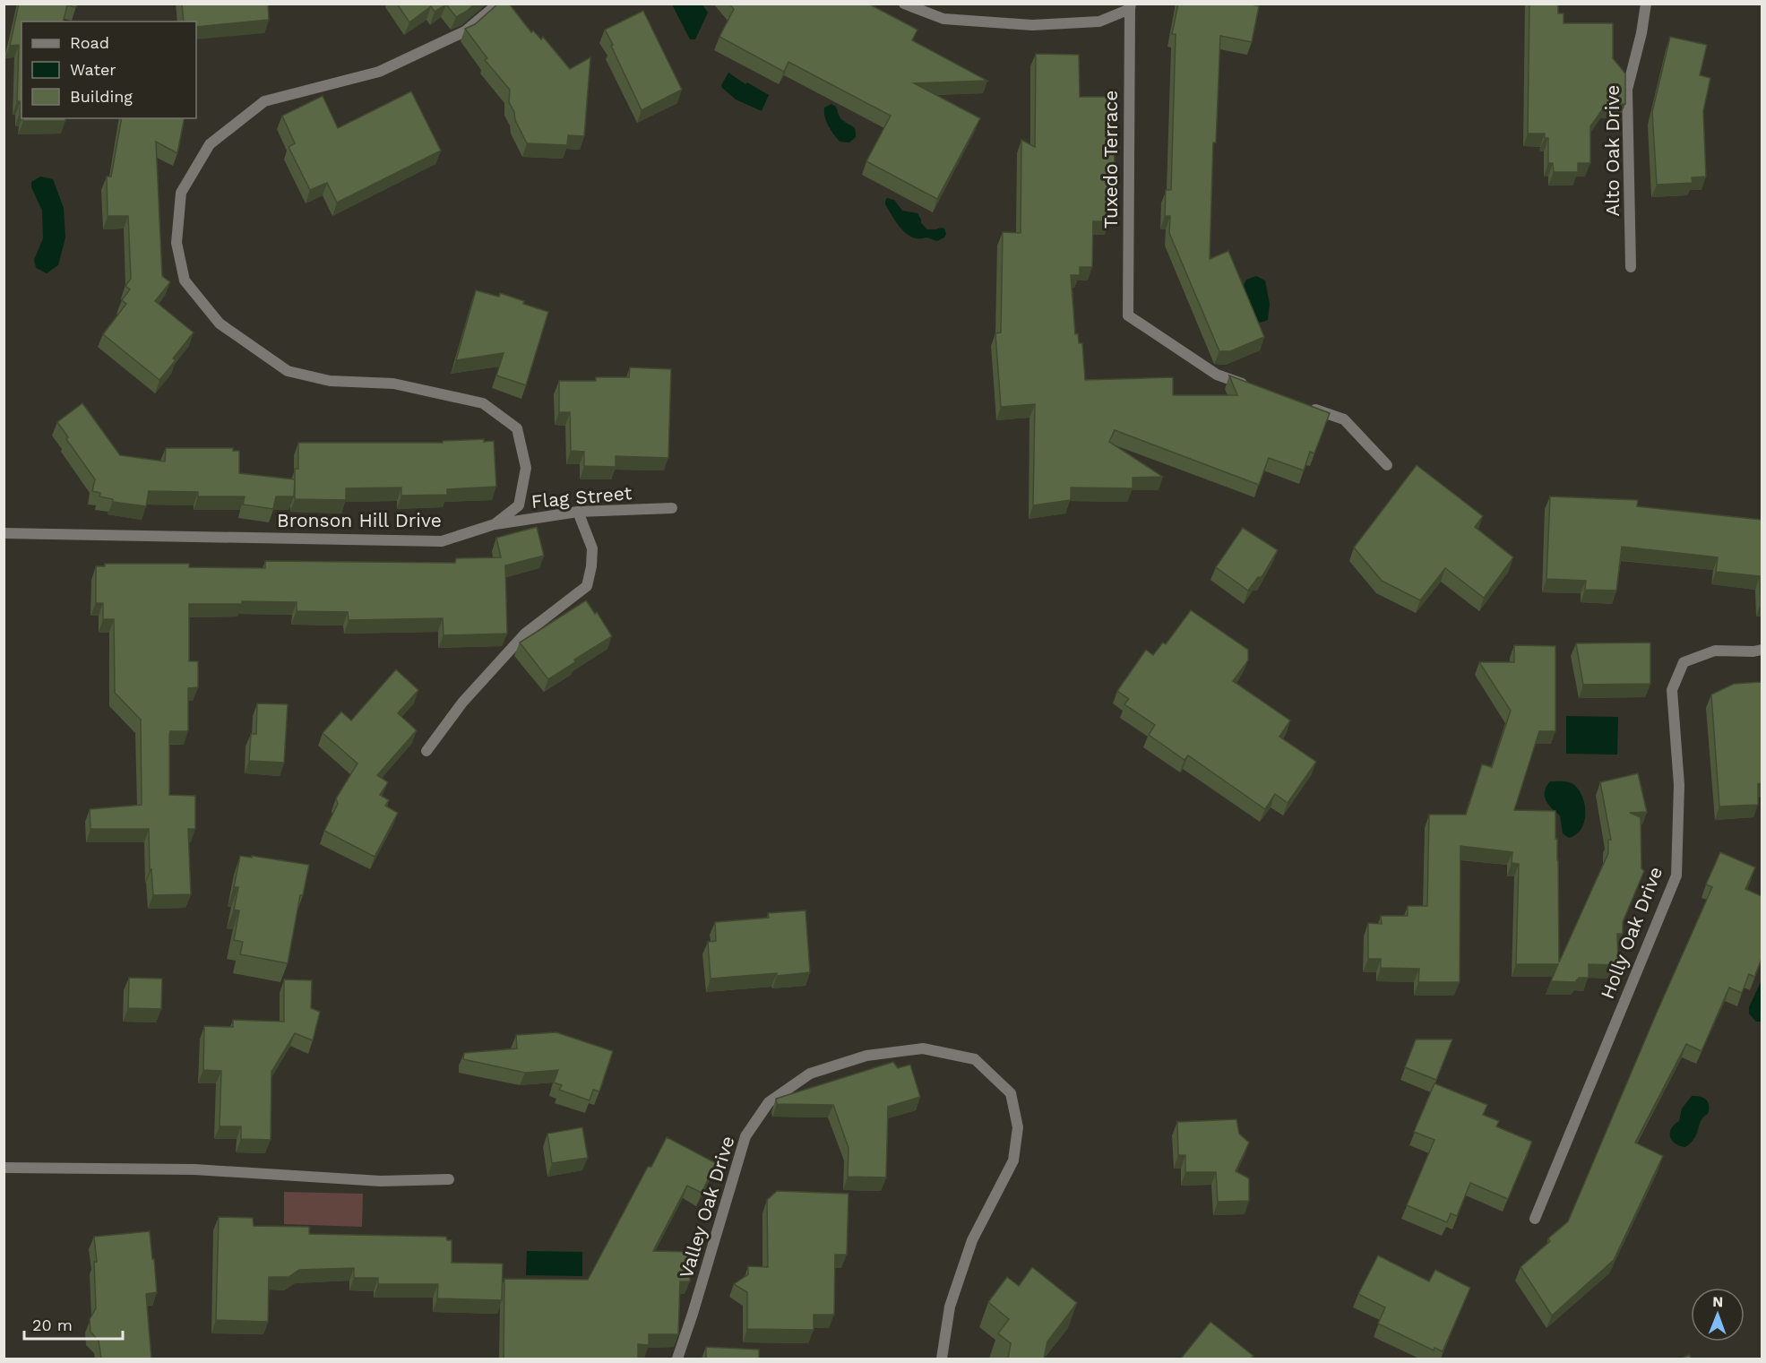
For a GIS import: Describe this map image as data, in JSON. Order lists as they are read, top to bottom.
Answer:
{
  "streets": {
    "street": [
      "Alto Oak Drive",
      "Tuxedo Terrace",
      "Flag Street",
      "Bronson Hill Drive",
      "Holly Oak Drive",
      "Valley Oak Drive"
    ]
  },
  "crossings": [
    ["Flag Street", "Bronson Hill Drive"]
  ],
  "legend": ["Road", "Water", "Building"],
  "scale_bar": "20 m",
  "north": "top"
}
